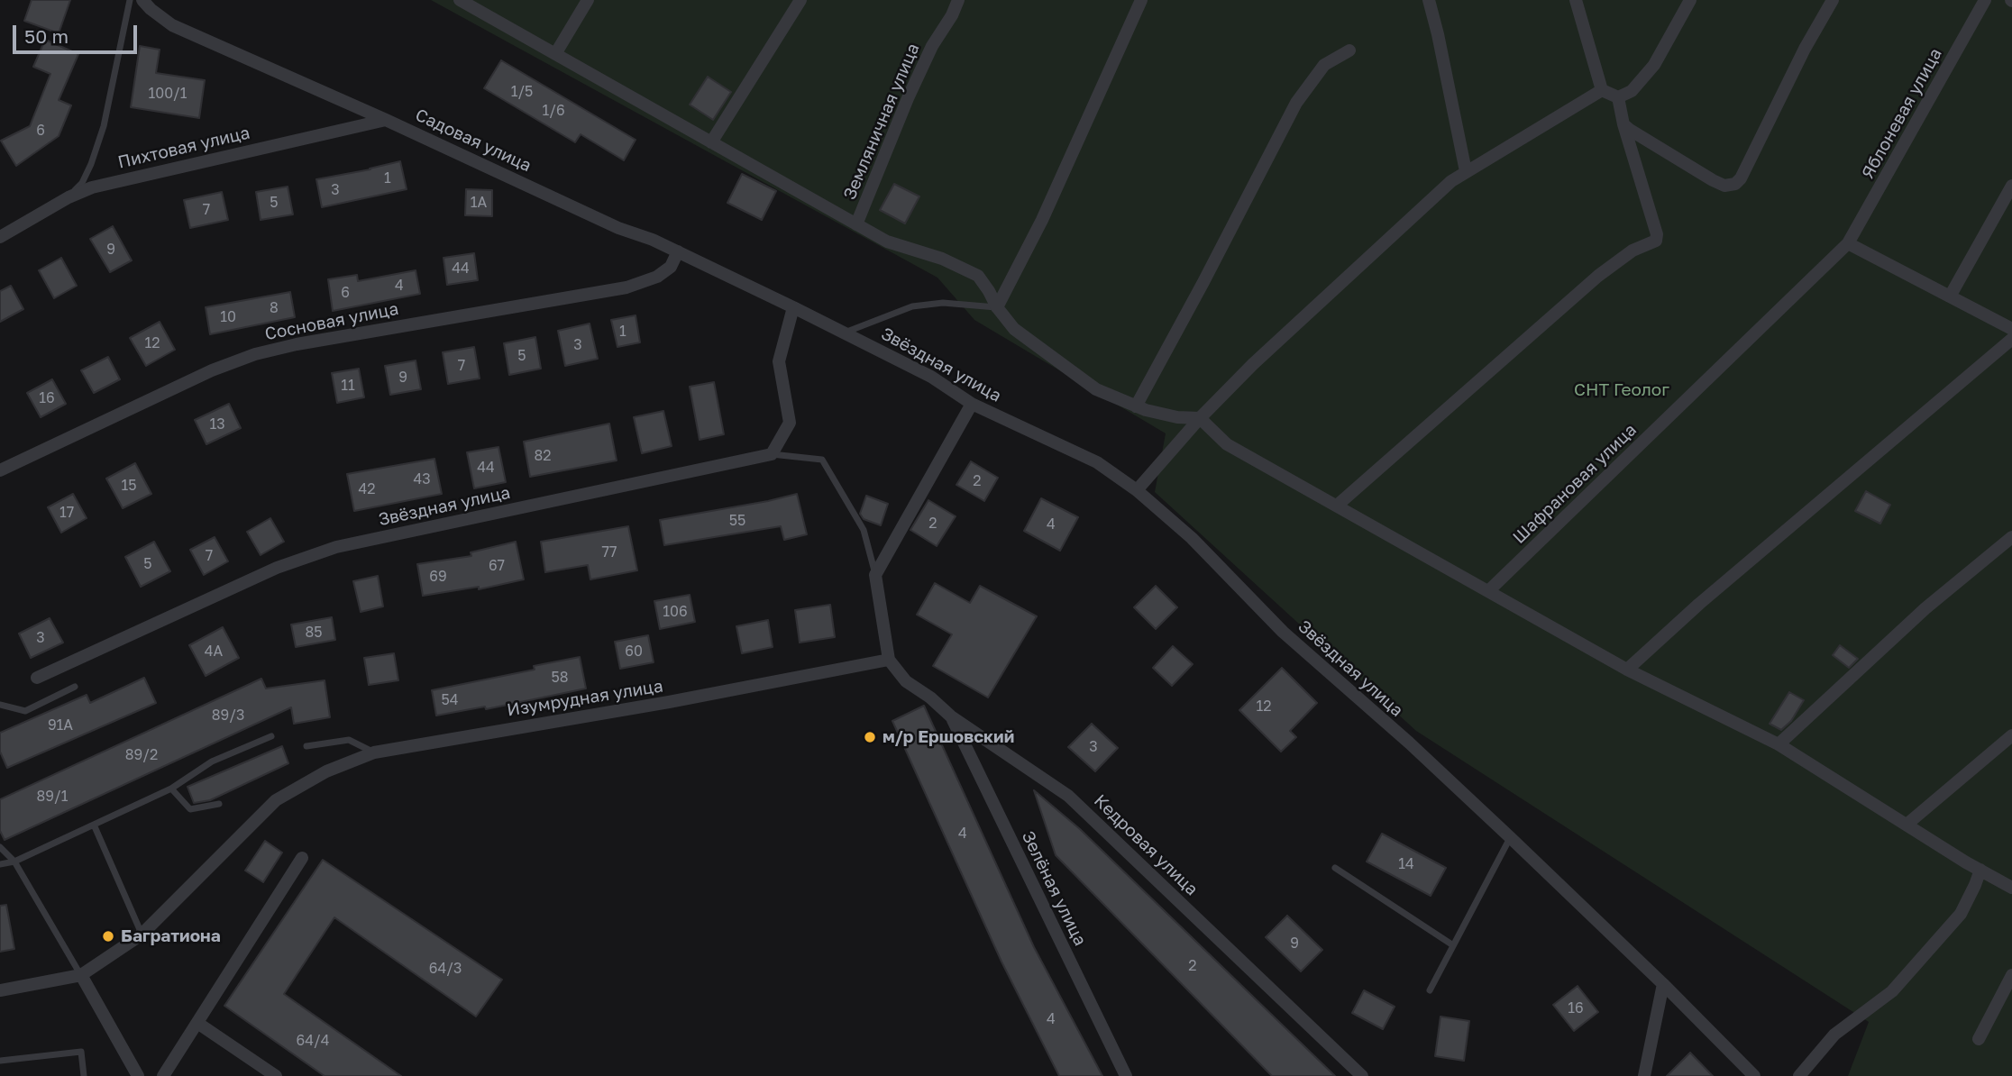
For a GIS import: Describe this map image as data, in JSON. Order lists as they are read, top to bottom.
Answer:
{
  "streets": {
    "street": [
      "Яблоневая улица",
      "Земляничная улица",
      "Садовая улица",
      "Пихтовая улица",
      "Сосновая улица",
      "Звёздная улица",
      "Шафрановая улица",
      "Изумрудная улица",
      "Кедровая улица",
      "Зелёная улица"
    ]
  },
  "crossings": [
    ["Яблоневая улица", "Шафрановая улица"],
    ["Садовая улица", "Пихтовая улица"],
    ["Садовая улица", "Сосновая улица"],
    ["Садовая улица", "Звёздная улица"],
    ["Изумрудная улица", "Кедровая улица"],
    ["Кедровая улица", "Зелёная улица"]
  ],
  "parks": ["СНТ Геолог"],
  "places": ["м/р Ершовский", "Багратиона"],
  "house_numbers": [
    "1/5",
    "100/1",
    "1/6",
    "6",
    "1",
    "3",
    "5",
    "1А",
    "7",
    "9",
    "44",
    "4",
    "6",
    "8",
    "10",
    "1",
    "12",
    "3",
    "5",
    "7",
    "9",
    "11",
    "16",
    "13",
    "82",
    "44",
    "43",
    "2",
    "15",
    "42",
    "17",
    "55",
    "2",
    "4",
    "77",
    "7",
    "5",
    "67",
    "69",
    "106",
    "85",
    "3",
    "4А",
    "60",
    "58",
    "54",
    "12",
    "89/3",
    "91А",
    "3",
    "89/2",
    "89/1",
    "4",
    "14",
    "9",
    "2",
    "64/3",
    "16",
    "4",
    "64/4"
  ],
  "scale_bar": "50 m"
}
